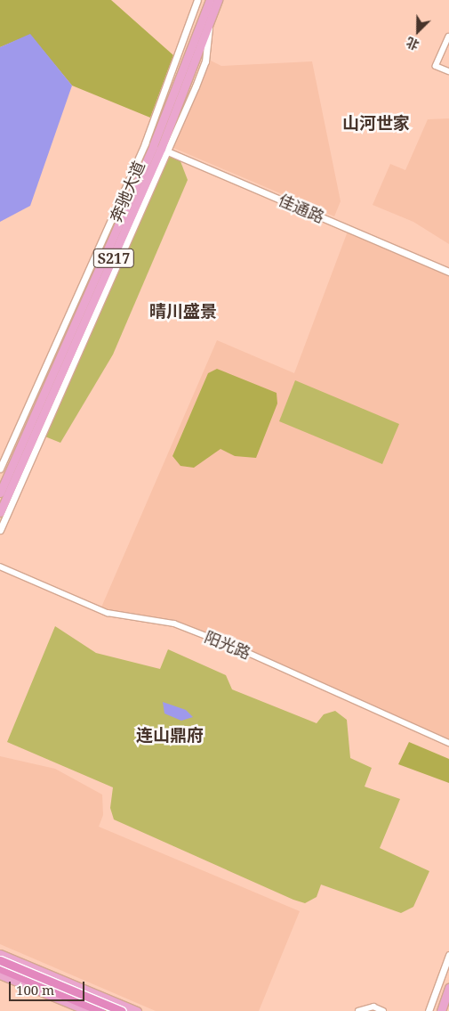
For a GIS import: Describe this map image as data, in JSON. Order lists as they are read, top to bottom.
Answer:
{
  "streets": {
    "main road": ["奔驰大道", "S217"],
    "street": ["佳通路", "阳光路"]
  },
  "crossings": [
    ["奔驰大道", "佳通路"]
  ],
  "districts": ["山河世家", "晴川盛景", "连山鼎府"],
  "scale_bar": "100 m",
  "north": "bottom left"
}
